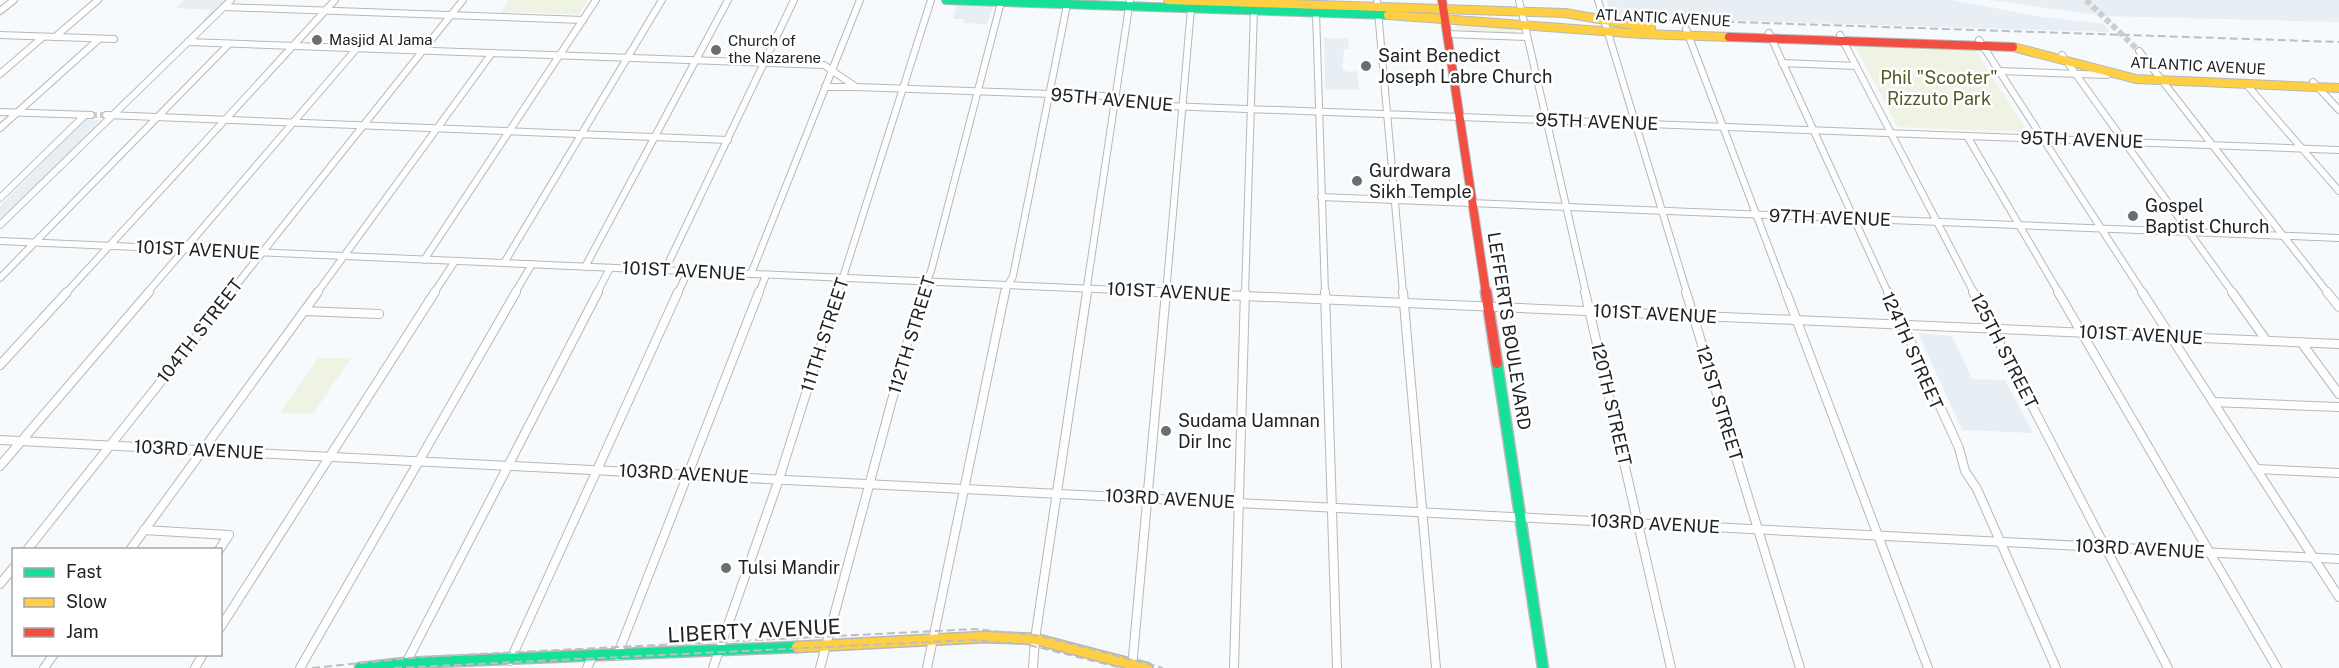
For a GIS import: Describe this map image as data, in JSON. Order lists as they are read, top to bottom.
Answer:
{
  "streets": {
    "main road": ["ATLANTIC AVENUE", "LEFFERTS BOULEVARD", "LIBERTY AVENUE"],
    "street": [
      "95TH AVENUE",
      "97TH AVENUE",
      "101ST AVENUE",
      "104TH STREET",
      "111TH STREET",
      "112TH STREET",
      "124TH STREET",
      "125TH STREET",
      "121ST STREET",
      "120TH STREET",
      "103RD AVENUE"
    ]
  },
  "crossings": [
    ["ATLANTIC AVENUE", "LEFFERTS BOULEVARD"],
    ["ATLANTIC AVENUE", "112TH STREET"],
    ["ATLANTIC AVENUE", "124TH STREET"],
    ["ATLANTIC AVENUE", "125TH STREET"],
    ["ATLANTIC AVENUE", "121ST STREET"],
    ["ATLANTIC AVENUE", "120TH STREET"],
    ["95TH AVENUE", "LEFFERTS BOULEVARD"],
    ["95TH AVENUE", "111TH STREET"],
    ["95TH AVENUE", "112TH STREET"],
    ["95TH AVENUE", "124TH STREET"],
    ["95TH AVENUE", "125TH STREET"],
    ["95TH AVENUE", "121ST STREET"],
    ["95TH AVENUE", "120TH STREET"],
    ["97TH AVENUE", "LEFFERTS BOULEVARD"],
    ["97TH AVENUE", "124TH STREET"],
    ["97TH AVENUE", "125TH STREET"],
    ["97TH AVENUE", "121ST STREET"],
    ["97TH AVENUE", "120TH STREET"],
    ["101ST AVENUE", "104TH STREET"],
    ["101ST AVENUE", "LEFFERTS BOULEVARD"],
    ["101ST AVENUE", "111TH STREET"],
    ["101ST AVENUE", "112TH STREET"],
    ["101ST AVENUE", "124TH STREET"],
    ["101ST AVENUE", "125TH STREET"],
    ["101ST AVENUE", "121ST STREET"],
    ["101ST AVENUE", "120TH STREET"],
    ["104TH STREET", "103RD AVENUE"],
    ["LEFFERTS BOULEVARD", "103RD AVENUE"],
    ["111TH STREET", "103RD AVENUE"],
    ["111TH STREET", "LIBERTY AVENUE"],
    ["112TH STREET", "103RD AVENUE"],
    ["112TH STREET", "LIBERTY AVENUE"],
    ["124TH STREET", "103RD AVENUE"],
    ["125TH STREET", "103RD AVENUE"],
    ["121ST STREET", "103RD AVENUE"],
    ["120TH STREET", "103RD AVENUE"]
  ],
  "parks": ["Phil \"Scooter\" Rizzuto Park"],
  "places": [
    "Masjid Al Jama",
    "Church of the Nazarene",
    "Saint Benedict Joseph Labre Church",
    "Gurdwara Sikh Temple",
    "Gospel Baptist Church",
    "Sudama Uamnan Dir Inc",
    "Tulsi Mandir"
  ],
  "legend": ["Fast", "Slow", "Jam"]
}
